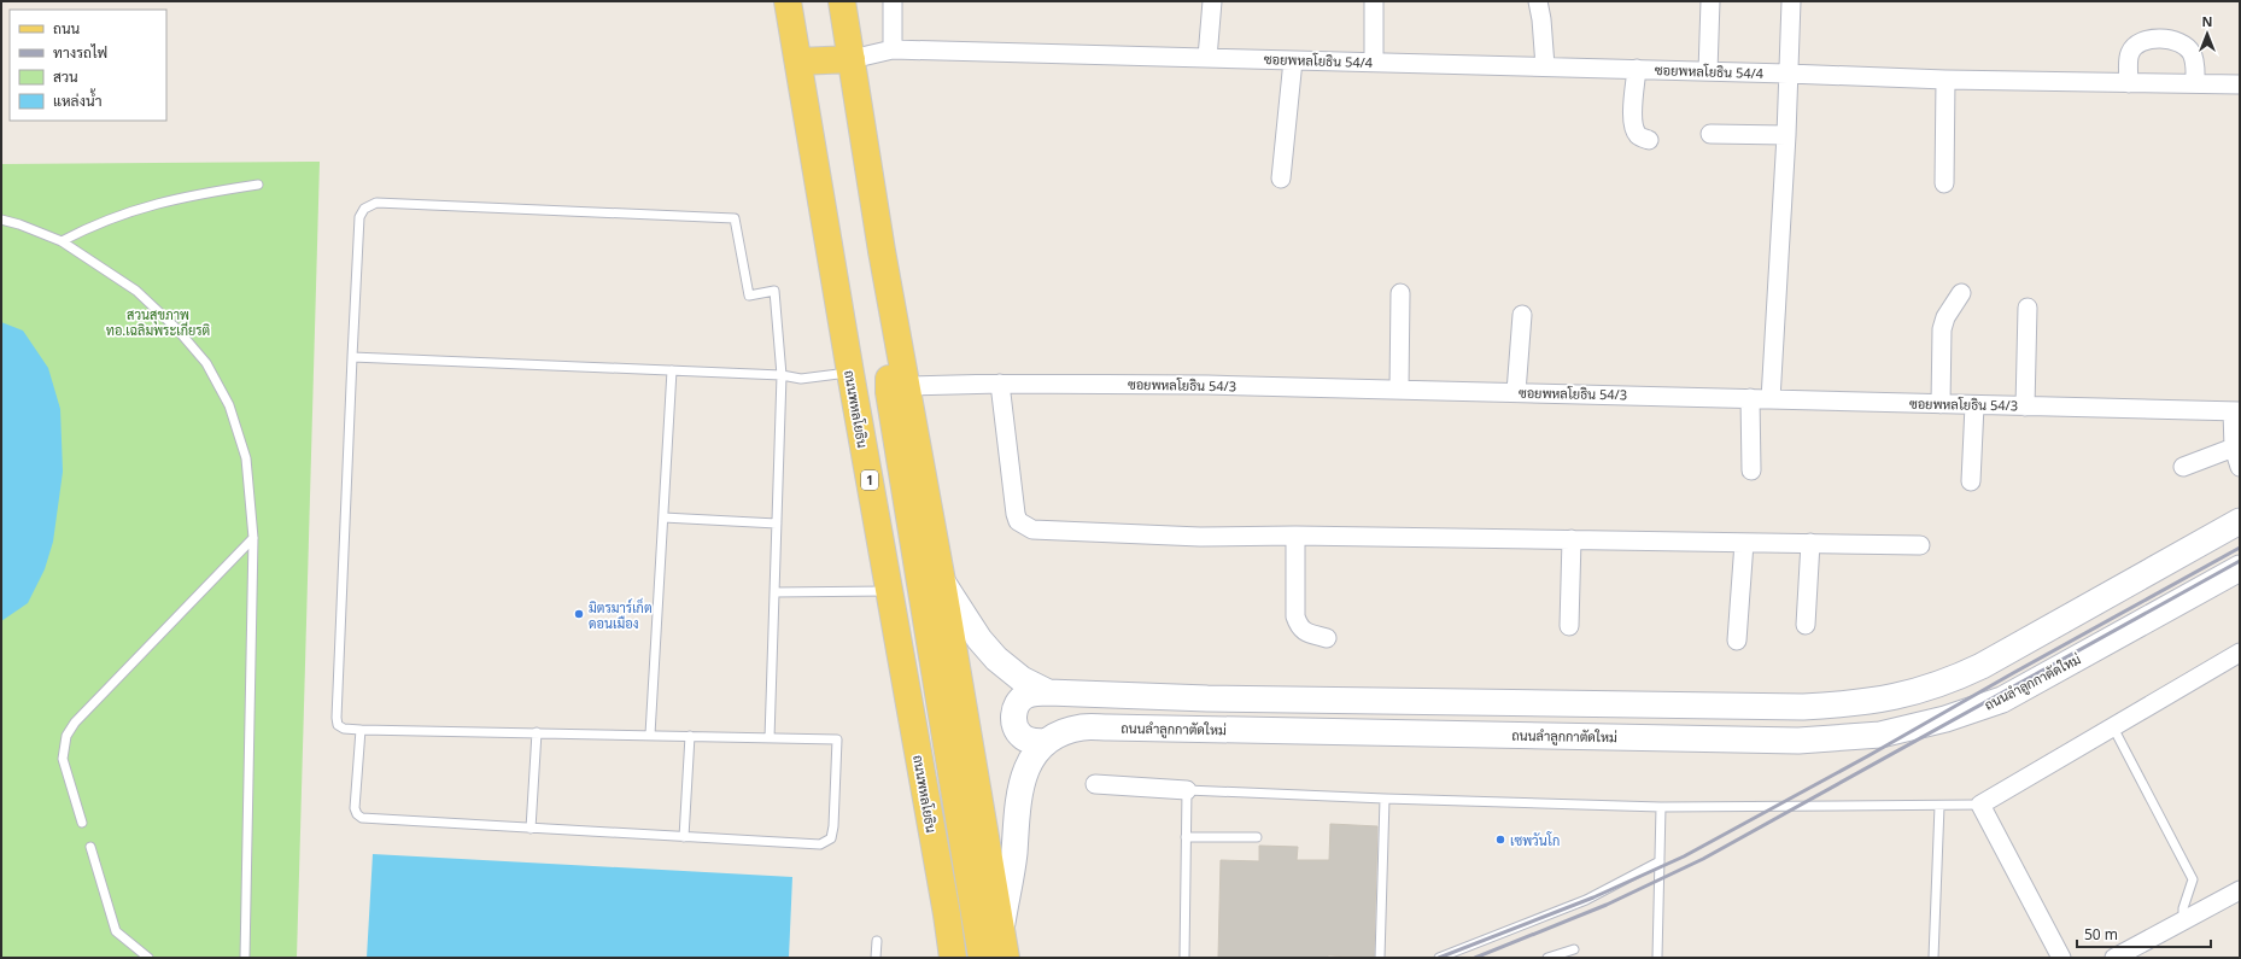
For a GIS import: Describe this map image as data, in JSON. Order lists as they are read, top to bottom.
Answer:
{
  "streets": {
    "main road": ["ถนนพหลโยธิน", "1", "ถนนลำลูกกาตัดใหม่"],
    "street": ["ซอยพหลโยธิน 54/4", "ซอยพหลโยธิน 54/3"]
  },
  "parks": ["สวนสุขภาพ ทอ.เฉลิมพระเกียรติ"],
  "places": ["มิตรมาร์เก็ต ดอนเมือง", "เซพวันโก"],
  "legend": [
    "ถนน",
    "ทางรถไฟ",
    "สวน",
    "แหล่งน้ำ"
  ],
  "scale_bar": "50 m",
  "north": "top"
}
